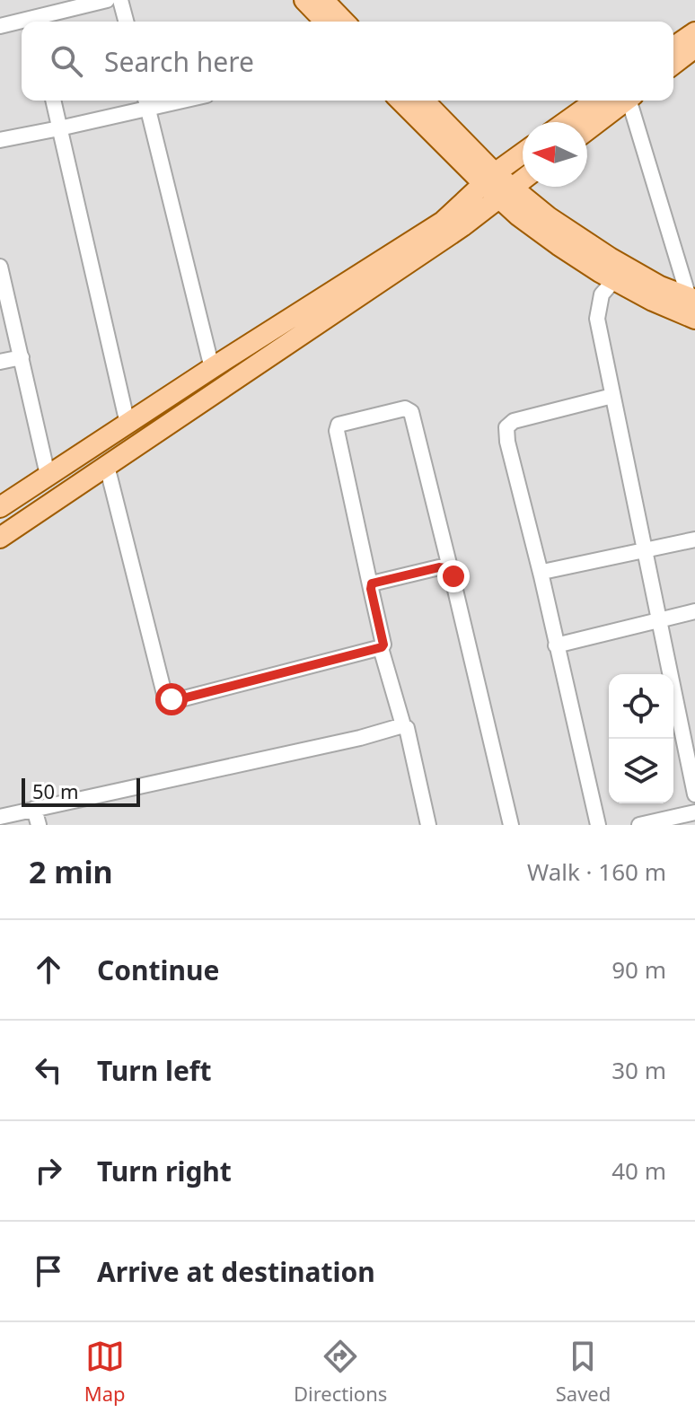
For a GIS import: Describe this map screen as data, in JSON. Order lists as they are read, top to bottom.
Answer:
{
  "scale_bar": "50 m",
  "north": "left",
  "page": {
    "search": "Search here",
    "scale": "50 m",
    "heading": ["2 min", "Walk · 160 m"],
    "list": [
      ["Continue", "90 m"],
      ["Turn left", "30 m"],
      ["Turn right", "40 m"],
      "Arrive at destination"
    ],
    "nav": ["Map", "Directions", "Saved"]
  }
}
